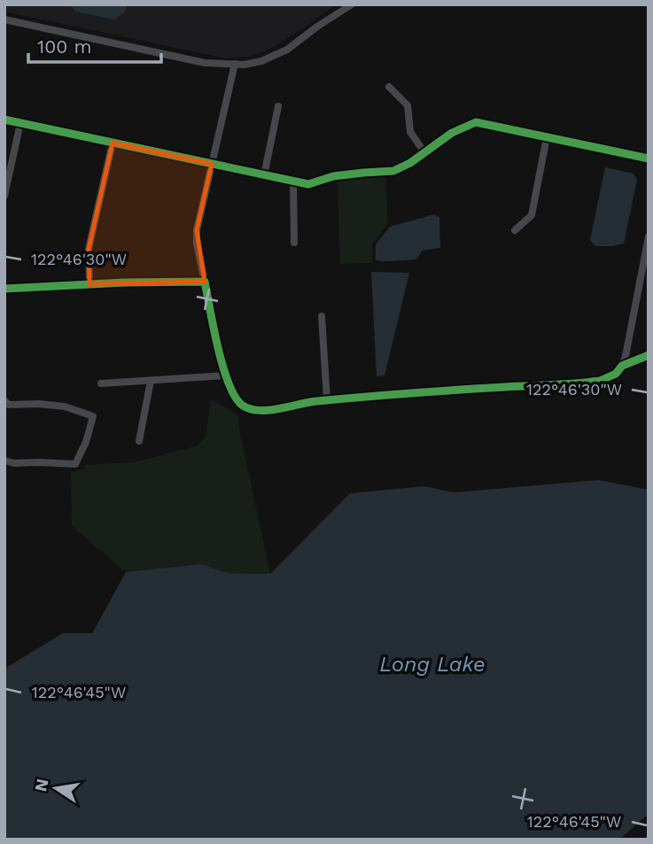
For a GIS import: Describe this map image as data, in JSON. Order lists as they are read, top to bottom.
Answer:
{
  "water": ["Long Lake"],
  "scale_bar": "100 m",
  "north": "left",
  "coordinates": ["122°46'30\"W", "122°46'45\"W"]
}
